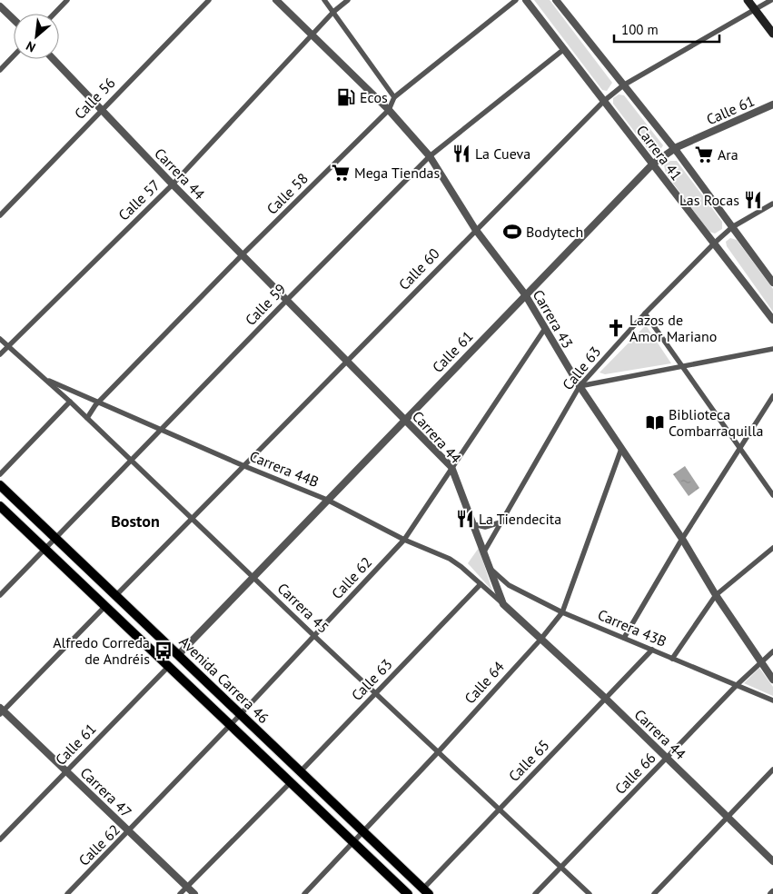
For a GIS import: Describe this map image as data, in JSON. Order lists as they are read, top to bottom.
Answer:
{
  "streets": {
    "main road": ["Avenida Carrera 46"],
    "street": [
      "Calle 56",
      "Calle 61",
      "Carrera 41",
      "Carrera 44",
      "Calle 58",
      "Calle 57",
      "Calle 60",
      "Calle 59",
      "Carrera 43",
      "Calle 63",
      "Carrera 44B",
      "Calle 62",
      "Carrera 45",
      "Carrera 43B",
      "Calle 64",
      "Calle 65",
      "Calle 66",
      "Carrera 47"
    ]
  },
  "crossings": [
    ["Calle 56", "Carrera 44"],
    ["Calle 61", "Carrera 41"],
    ["Calle 61", "Carrera 44"],
    ["Calle 61", "Carrera 43"],
    ["Calle 61", "Carrera 44B"],
    ["Calle 61", "Carrera 45"],
    ["Calle 61", "Avenida Carrera 46"],
    ["Calle 61", "Carrera 47"],
    ["Carrera 41", "Calle 60"],
    ["Carrera 41", "Calle 59"],
    ["Carrera 41", "Calle 63"],
    ["Carrera 44", "Calle 58"],
    ["Carrera 44", "Calle 57"],
    ["Carrera 44", "Calle 60"],
    ["Carrera 44", "Calle 59"],
    ["Carrera 44", "Calle 63"],
    ["Carrera 44", "Carrera 44B"],
    ["Carrera 44", "Calle 62"],
    ["Carrera 44", "Carrera 43B"],
    ["Carrera 44", "Calle 64"],
    ["Carrera 44", "Calle 65"],
    ["Carrera 44", "Calle 66"],
    ["Calle 58", "Carrera 43"],
    ["Calle 58", "Carrera 44B"],
    ["Calle 58", "Carrera 45"],
    ["Calle 57", "Carrera 43"],
    ["Calle 57", "Carrera 45"],
    ["Calle 60", "Carrera 43"],
    ["Calle 60", "Carrera 44B"],
    ["Calle 60", "Carrera 45"],
    ["Calle 60", "Avenida Carrera 46"],
    ["Calle 59", "Carrera 43"],
    ["Calle 59", "Carrera 44B"],
    ["Calle 59", "Carrera 45"],
    ["Calle 59", "Avenida Carrera 46"],
    ["Carrera 43", "Calle 63"],
    ["Carrera 43", "Calle 62"],
    ["Carrera 43", "Calle 64"],
    ["Carrera 43", "Calle 66"],
    ["Calle 63", "Carrera 44B"],
    ["Calle 63", "Carrera 45"],
    ["Calle 63", "Avenida Carrera 46"],
    ["Carrera 44B", "Calle 62"],
    ["Carrera 44B", "Carrera 45"],
    ["Calle 62", "Carrera 45"],
    ["Calle 62", "Avenida Carrera 46"],
    ["Calle 62", "Carrera 47"],
    ["Carrera 45", "Calle 64"],
    ["Carrera 45", "Calle 65"],
    ["Carrera 45", "Calle 66"],
    ["Carrera 43B", "Calle 64"],
    ["Carrera 43B", "Calle 65"],
    ["Carrera 43B", "Calle 66"],
    ["Avenida Carrera 46", "Calle 64"],
    ["Avenida Carrera 46", "Calle 65"]
  ],
  "districts": ["Boston"],
  "places": {
    "fuel station": ["Ecos"],
    "restaurant": ["La Cueva", "Las Rocas", "La Tiendecita"],
    "supermarket": ["Ara", "Mega Tiendas"],
    "sports": ["Bodytech"],
    "church": ["Lazos de Amor Mariano"],
    "library": ["Biblioteca Combarraquilla"],
    "bus stop": ["Alfredo Correda de Andréis"]
  },
  "scale_bar": "100 m",
  "north": "bottom left"
}
